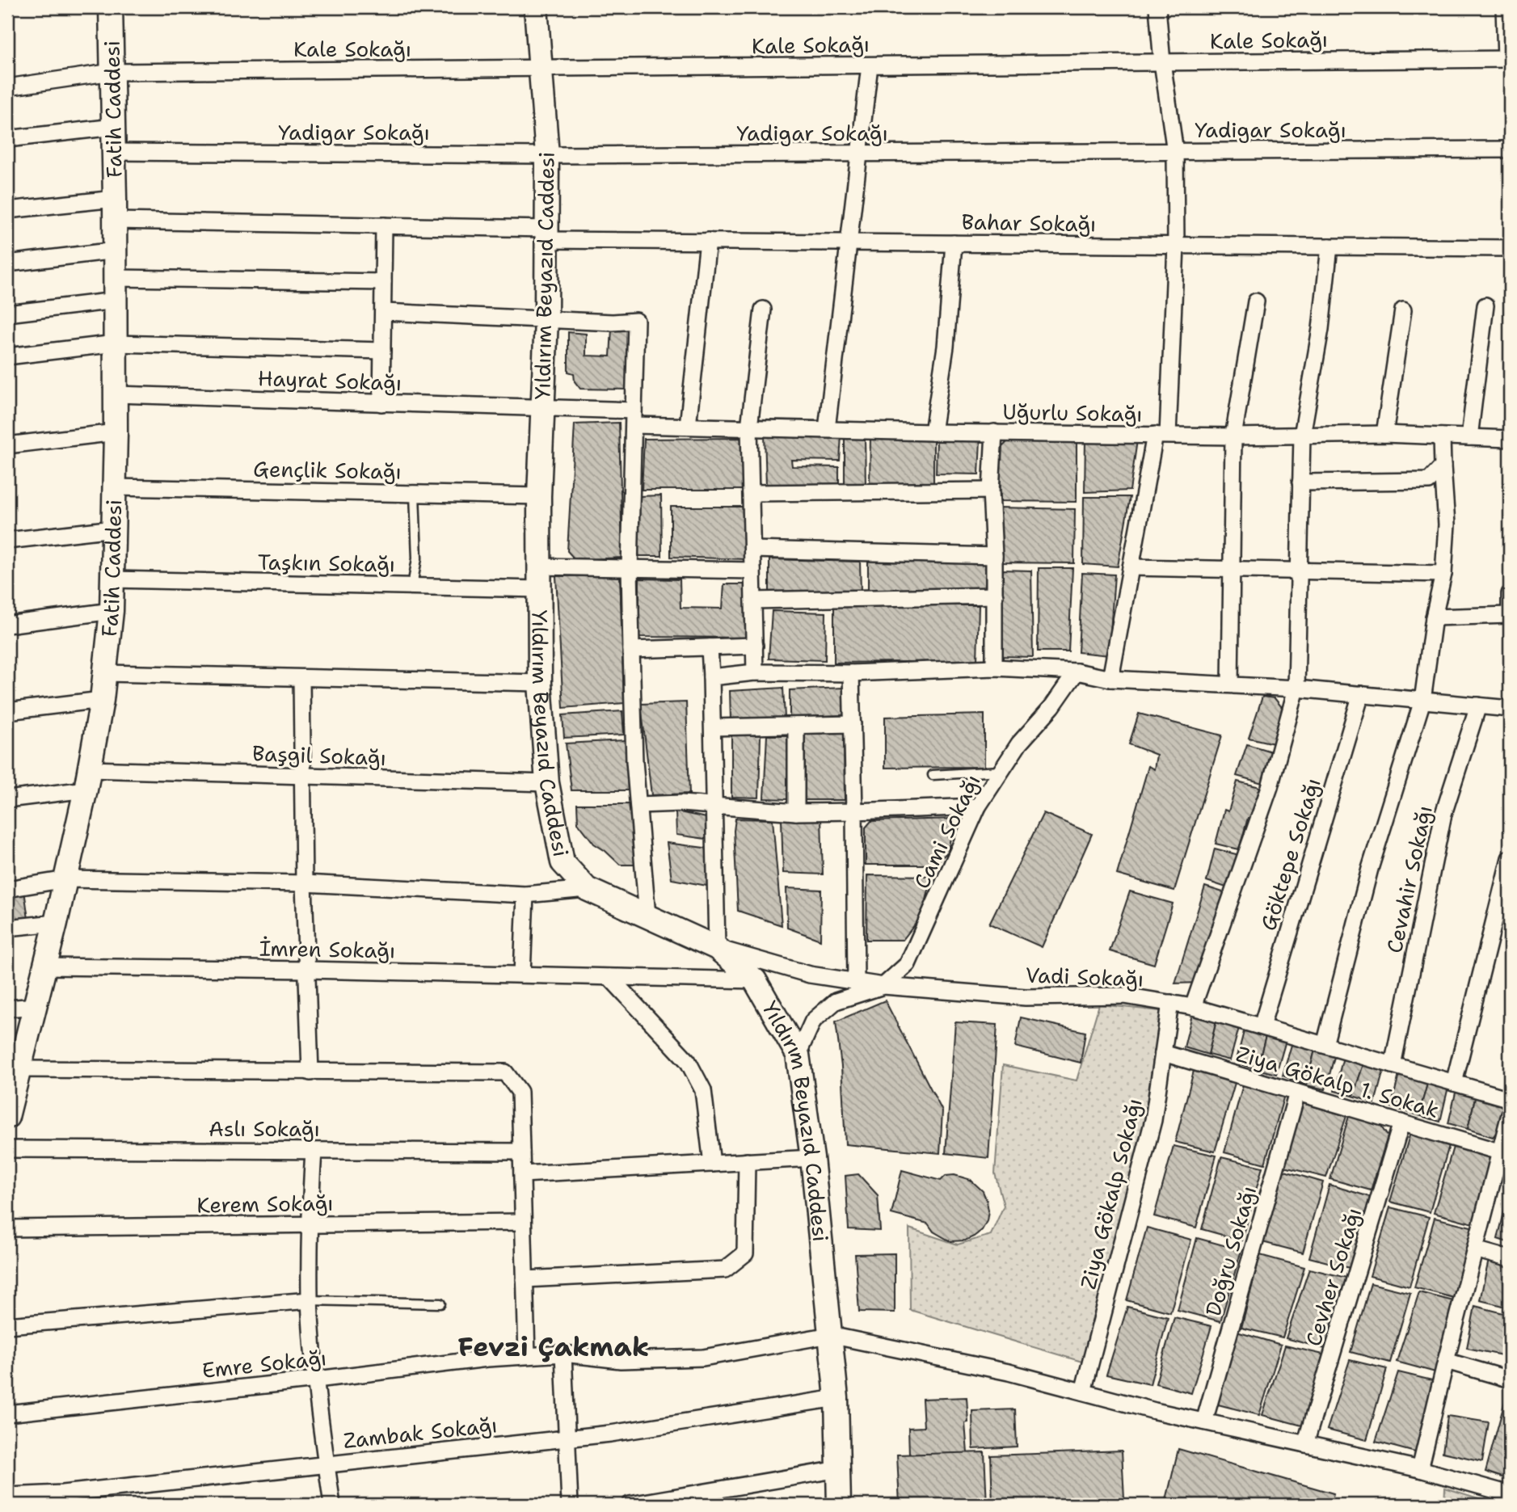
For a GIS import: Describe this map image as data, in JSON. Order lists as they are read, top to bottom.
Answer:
{
  "streets": {
    "main road": ["Fatih Caddesi", "Yıldırım Beyazıd Caddesi"],
    "street": [
      "Kale Sokağı",
      "Yadigar Sokağı",
      "Bahar Sokağı",
      "Hayrat Sokağı",
      "Uğurlu Sokağı",
      "Gençlik Sokağı",
      "Taşkın Sokağı",
      "Başgil Sokağı",
      "Cami Sokağı",
      "Göktepe Sokağı",
      "Cevahir Sokağı",
      "İmren Sokağı",
      "Vadi Sokağı",
      "Ziya Gökalp 1. Sokak",
      "Aslı Sokağı",
      "Ziya Gökalp Sokağı",
      "Kerem Sokağı",
      "Doğru Sokağı",
      "Cevher Sokağı",
      "Emre Sokağı",
      "Zambak Sokağı"
    ]
  },
  "crossings": [
    ["Kale Sokağı", "Fatih Caddesi"],
    ["Kale Sokağı", "Yıldırım Beyazıd Caddesi"],
    ["Fatih Caddesi", "Yadigar Sokağı"],
    ["Fatih Caddesi", "Bahar Sokağı"],
    ["Fatih Caddesi", "Hayrat Sokağı"],
    ["Fatih Caddesi", "Gençlik Sokağı"],
    ["Fatih Caddesi", "Taşkın Sokağı"],
    ["Fatih Caddesi", "Başgil Sokağı"],
    ["Fatih Caddesi", "İmren Sokağı"],
    ["Yadigar Sokağı", "Yıldırım Beyazıd Caddesi"],
    ["Bahar Sokağı", "Yıldırım Beyazıd Caddesi"],
    ["Yıldırım Beyazıd Caddesi", "Hayrat Sokağı"],
    ["Yıldırım Beyazıd Caddesi", "Uğurlu Sokağı"],
    ["Yıldırım Beyazıd Caddesi", "Gençlik Sokağı"],
    ["Yıldırım Beyazıd Caddesi", "Taşkın Sokağı"],
    ["Yıldırım Beyazıd Caddesi", "Başgil Sokağı"],
    ["Yıldırım Beyazıd Caddesi", "İmren Sokağı"],
    ["Yıldırım Beyazıd Caddesi", "Vadi Sokağı"],
    ["Yıldırım Beyazıd Caddesi", "Emre Sokağı"],
    ["Yıldırım Beyazıd Caddesi", "Zambak Sokağı"],
    ["Hayrat Sokağı", "Uğurlu Sokağı"],
    ["Cami Sokağı", "Vadi Sokağı"],
    ["Göktepe Sokağı", "Vadi Sokağı"],
    ["Cevahir Sokağı", "Vadi Sokağı"],
    ["Vadi Sokağı", "Ziya Gökalp Sokağı"],
    ["Ziya Gökalp 1. Sokak", "Ziya Gökalp Sokağı"],
    ["Ziya Gökalp 1. Sokak", "Doğru Sokağı"],
    ["Ziya Gökalp 1. Sokak", "Cevher Sokağı"]
  ],
  "districts": ["Fevzi Çakmak"]
}
